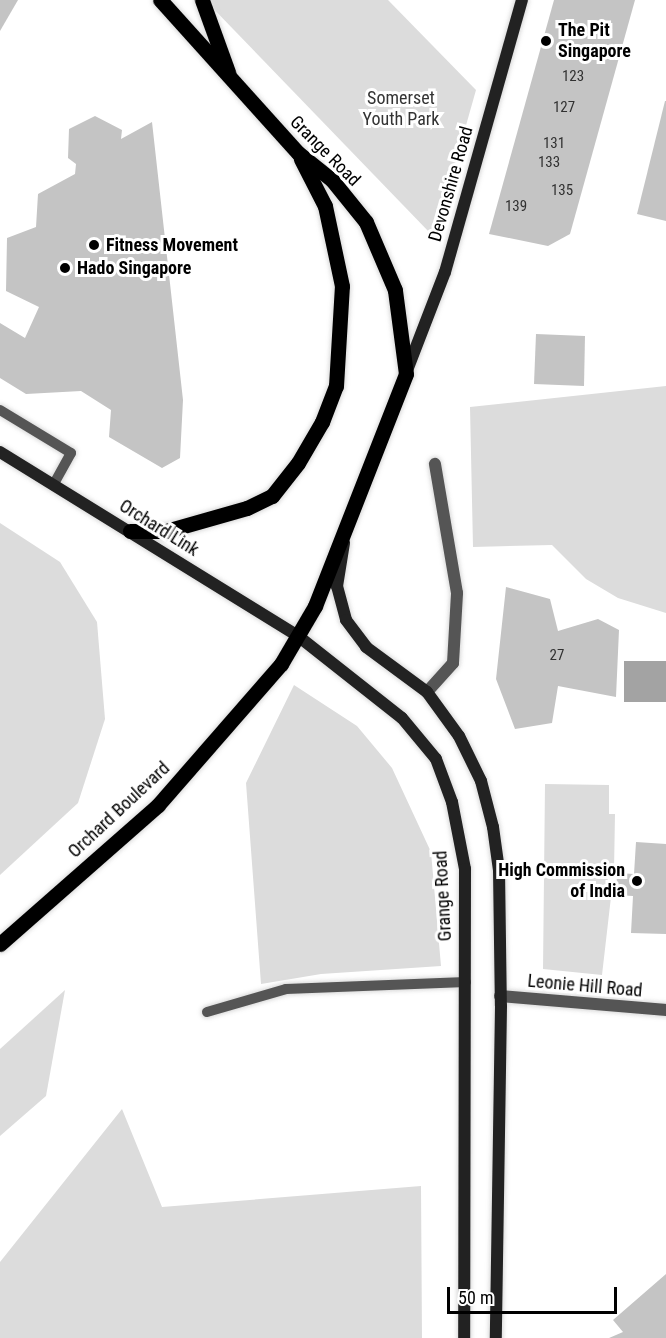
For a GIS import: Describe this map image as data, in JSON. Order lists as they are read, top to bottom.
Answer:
{
  "streets": {
    "main road": [
      "Grange Road",
      "Devonshire Road",
      "Orchard Link",
      "Orchard Boulevard"
    ],
    "street": ["Leonie Hill Road"]
  },
  "crossings": [
    ["Grange Road", "Devonshire Road"],
    ["Grange Road", "Orchard Link"],
    ["Grange Road", "Orchard Boulevard"],
    ["Grange Road", "Leonie Hill Road"],
    ["Orchard Link", "Orchard Boulevard"]
  ],
  "parks": ["Somerset Youth Park"],
  "places": [
    "The Pit Singapore",
    "Fitness Movement",
    "Hado Singapore",
    "High Commission of India"
  ],
  "house_numbers": [
    "123",
    "127",
    "131",
    "133",
    "135",
    "139",
    "27"
  ],
  "scale_bar": "50 m"
}
